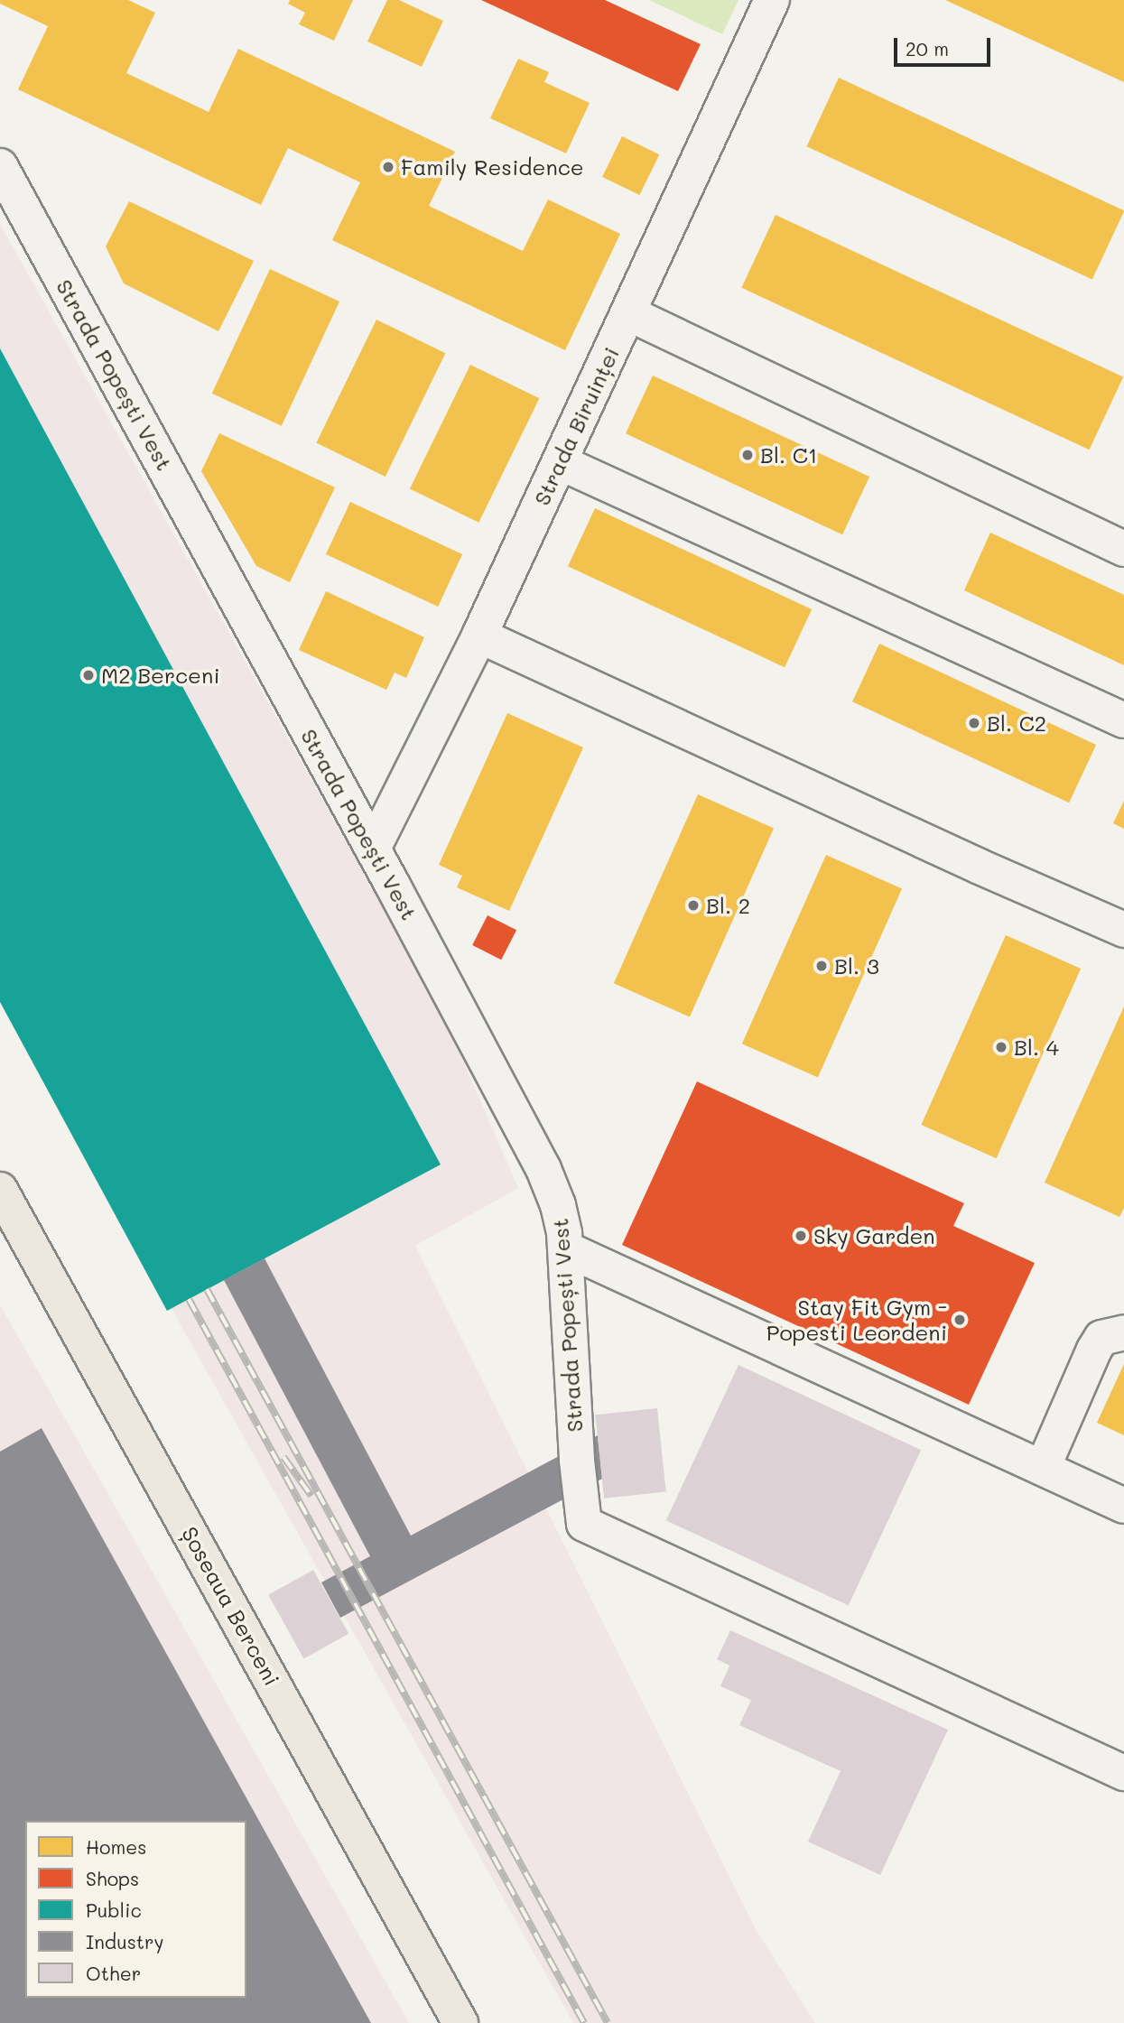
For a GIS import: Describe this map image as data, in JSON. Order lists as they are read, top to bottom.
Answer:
{
  "streets": {
    "main road": ["Șoseaua Berceni"],
    "street": ["Strada Popești Vest", "Strada Biruinței"]
  },
  "crossings": [
    ["Strada Popești Vest", "Strada Biruinței"]
  ],
  "places": [
    "Family Residence",
    "Bl. C1",
    "M2 Berceni",
    "Bl. C2",
    "Bl. 2",
    "Bl. 3",
    "Bl. 4",
    "Sky Garden",
    "Stay Fit Gym - Popesti Leordeni"
  ],
  "legend": [
    "Homes",
    "Shops",
    "Public",
    "Industry",
    "Other"
  ],
  "scale_bar": "20 m"
}
